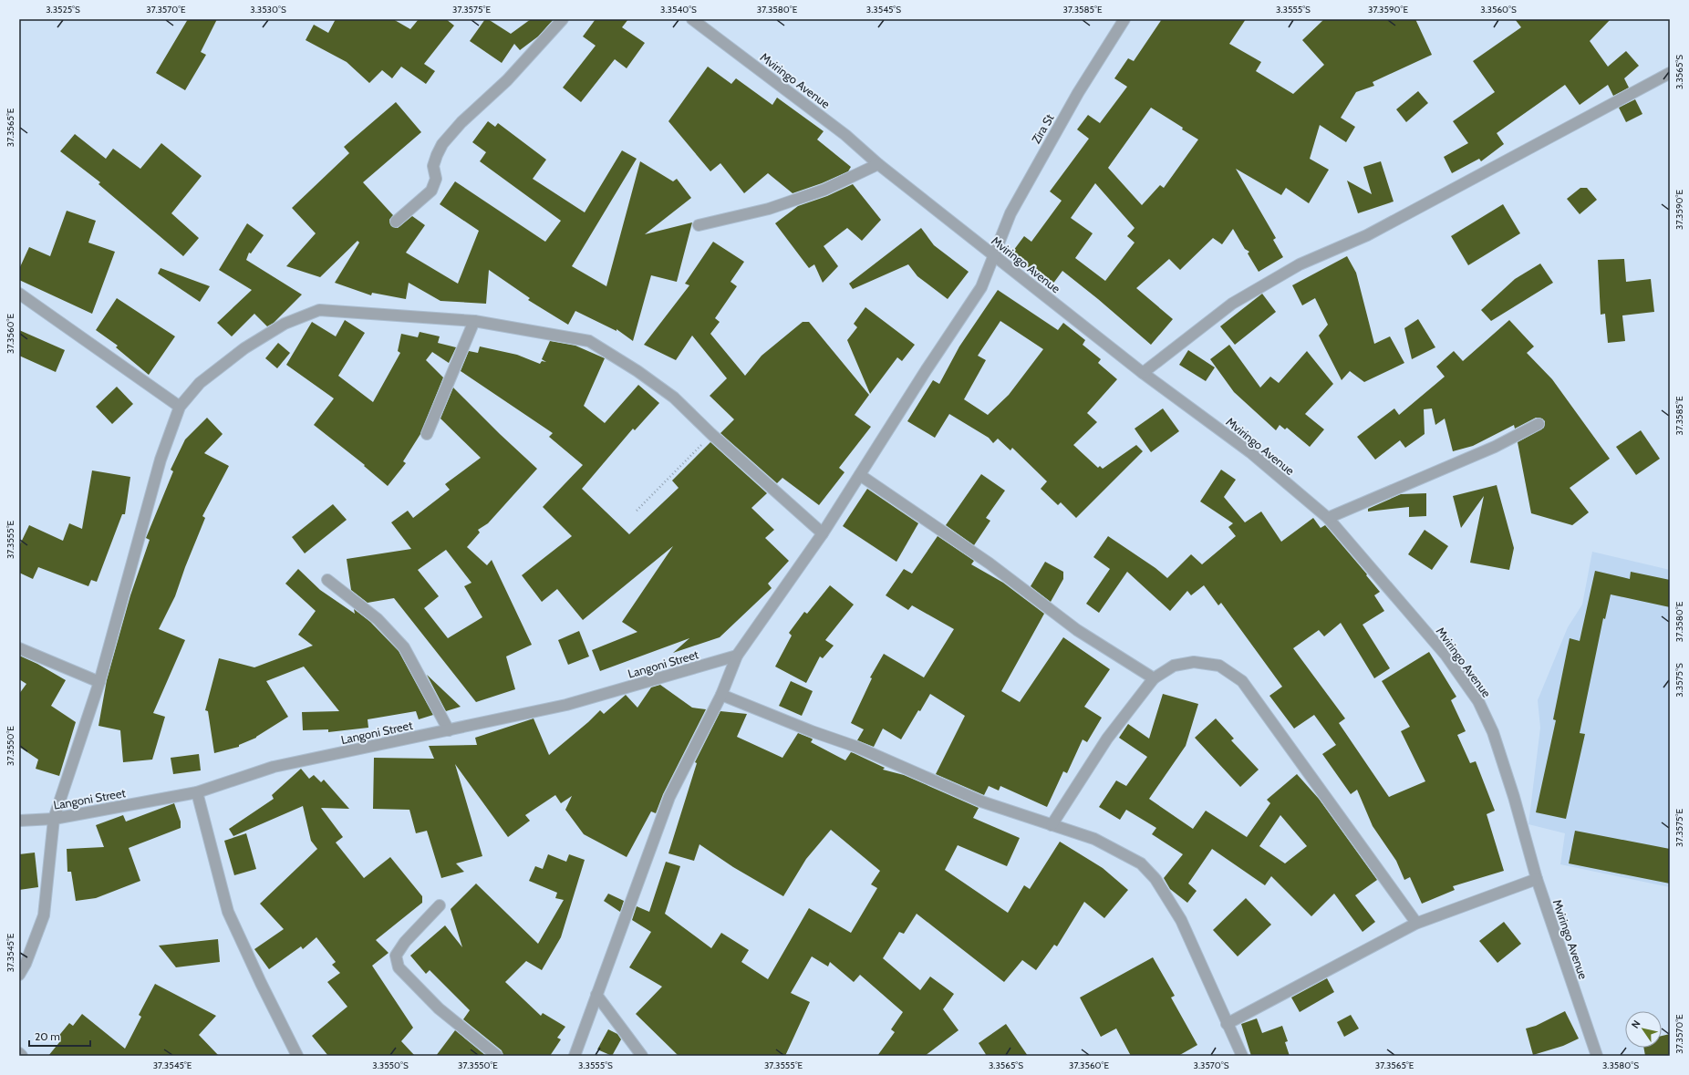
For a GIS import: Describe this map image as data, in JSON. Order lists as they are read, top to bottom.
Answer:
{
  "streets": {
    "street": ["Mviringo Avenue", "Zira St", "Langoni Street"]
  },
  "crossings": [
    ["Mviringo Avenue", "Zira St"],
    ["Zira St", "Langoni Street"]
  ],
  "scale_bar": "20 m",
  "north": "top left",
  "coordinates": [
    "3.3525°S",
    "37.3570°E",
    "3.3530°S",
    "37.3575°E",
    "3.3540°S",
    "37.3580°E",
    "3.3545°S",
    "37.3585°E",
    "3.3555°S",
    "37.3590°E",
    "3.3560°S",
    "3.3565°S",
    "37.3565°E",
    "37.3560°E",
    "37.3555°E",
    "3.3575°S",
    "37.3550°E",
    "37.3545°E",
    "3.3550°S",
    "3.3570°S",
    "3.3580°S"
  ]
}
